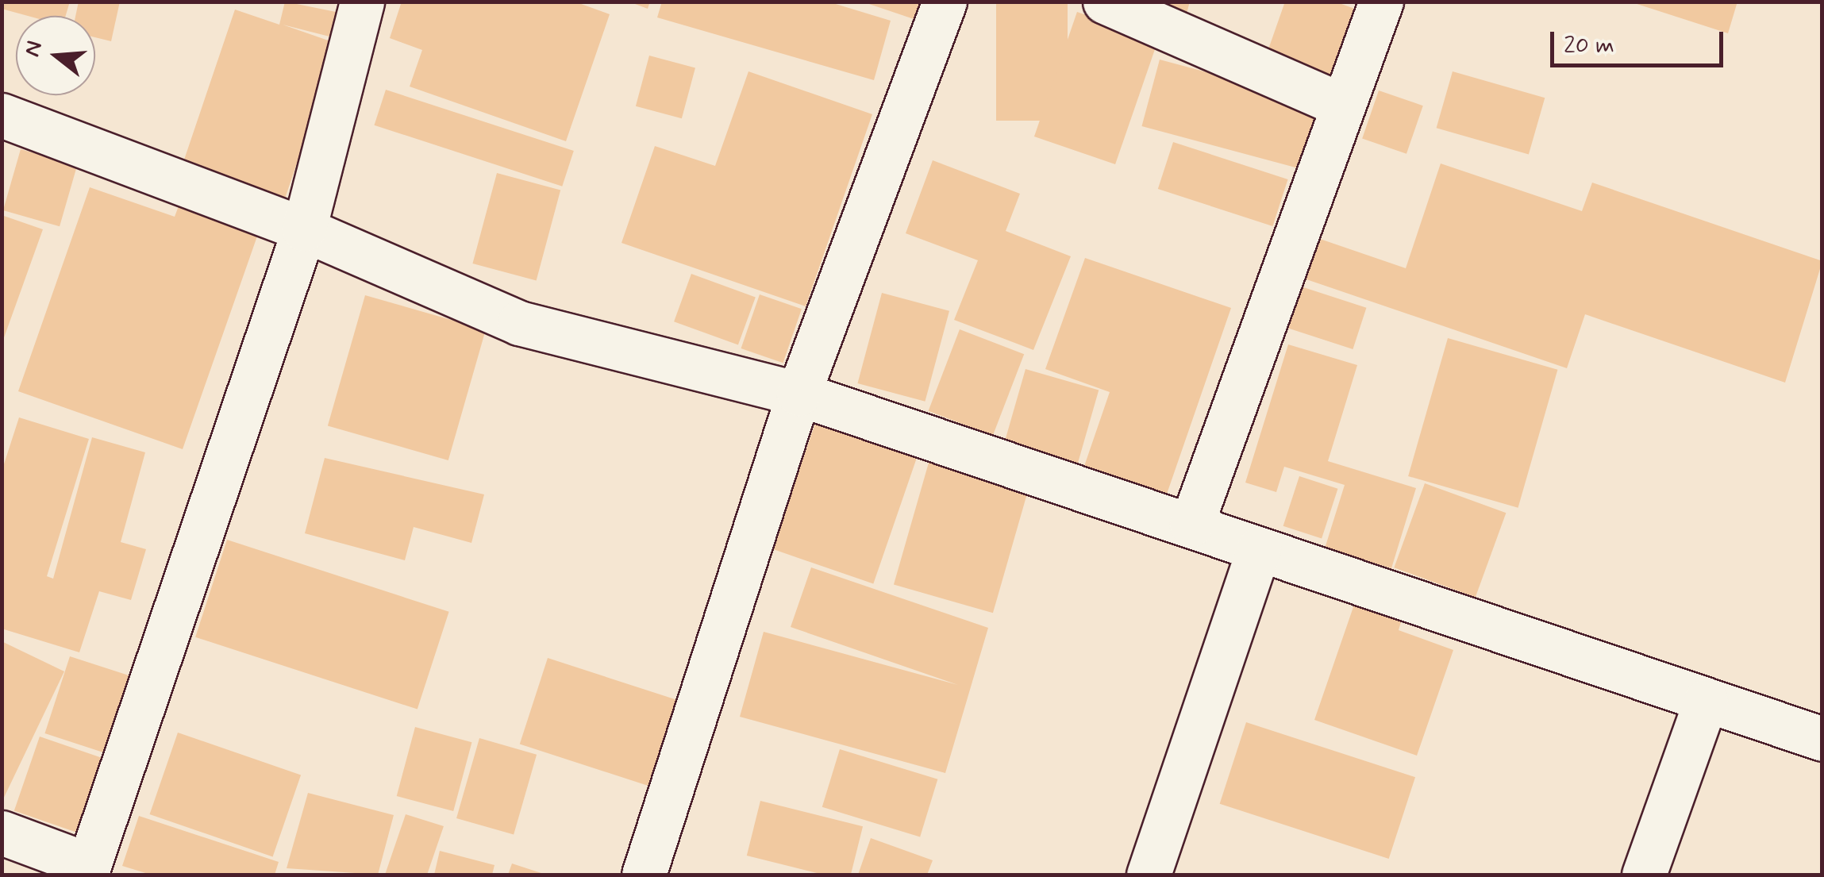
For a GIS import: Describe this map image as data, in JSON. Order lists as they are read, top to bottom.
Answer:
{
  "scale_bar": "20 m",
  "north": "left"
}
